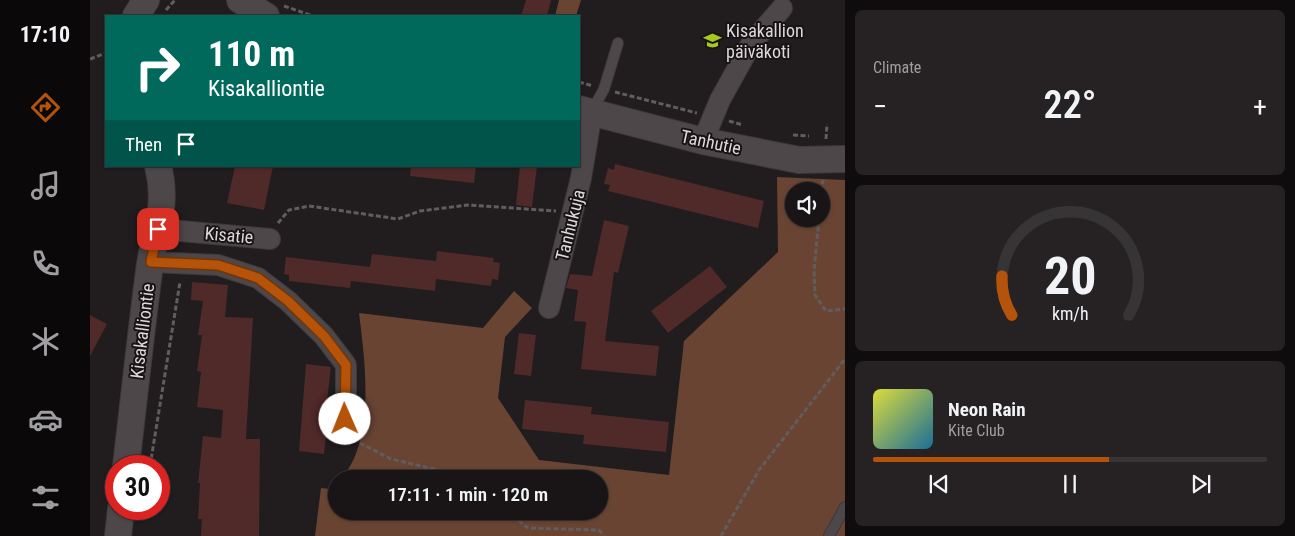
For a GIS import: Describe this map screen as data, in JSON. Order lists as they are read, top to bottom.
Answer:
{
  "streets": {
    "street": [
      "Tanhutie",
      "Tanhukuja",
      "Kisatie",
      "Kisakalliontie"
    ]
  },
  "crossings": [
    ["Tanhutie", "Tanhukuja"],
    ["Kisatie", "Kisakalliontie"]
  ],
  "places": {
    "school or university": ["Kisakallion päiväkoti"]
  },
  "page": {
    "tabs": "17:10",
    "tile": "Climate",
    "turn": ["110 m", "Kisakalliontie"],
    "heat": ["−", "22°", "+"],
    "then": "Then",
    "song": ["Neon Rain", "Kite Club"],
    "limit": "30",
    "trip": "17:11 · 1 min · 120 m",
    "gauge": ["20", "km/h"]
  }
}
